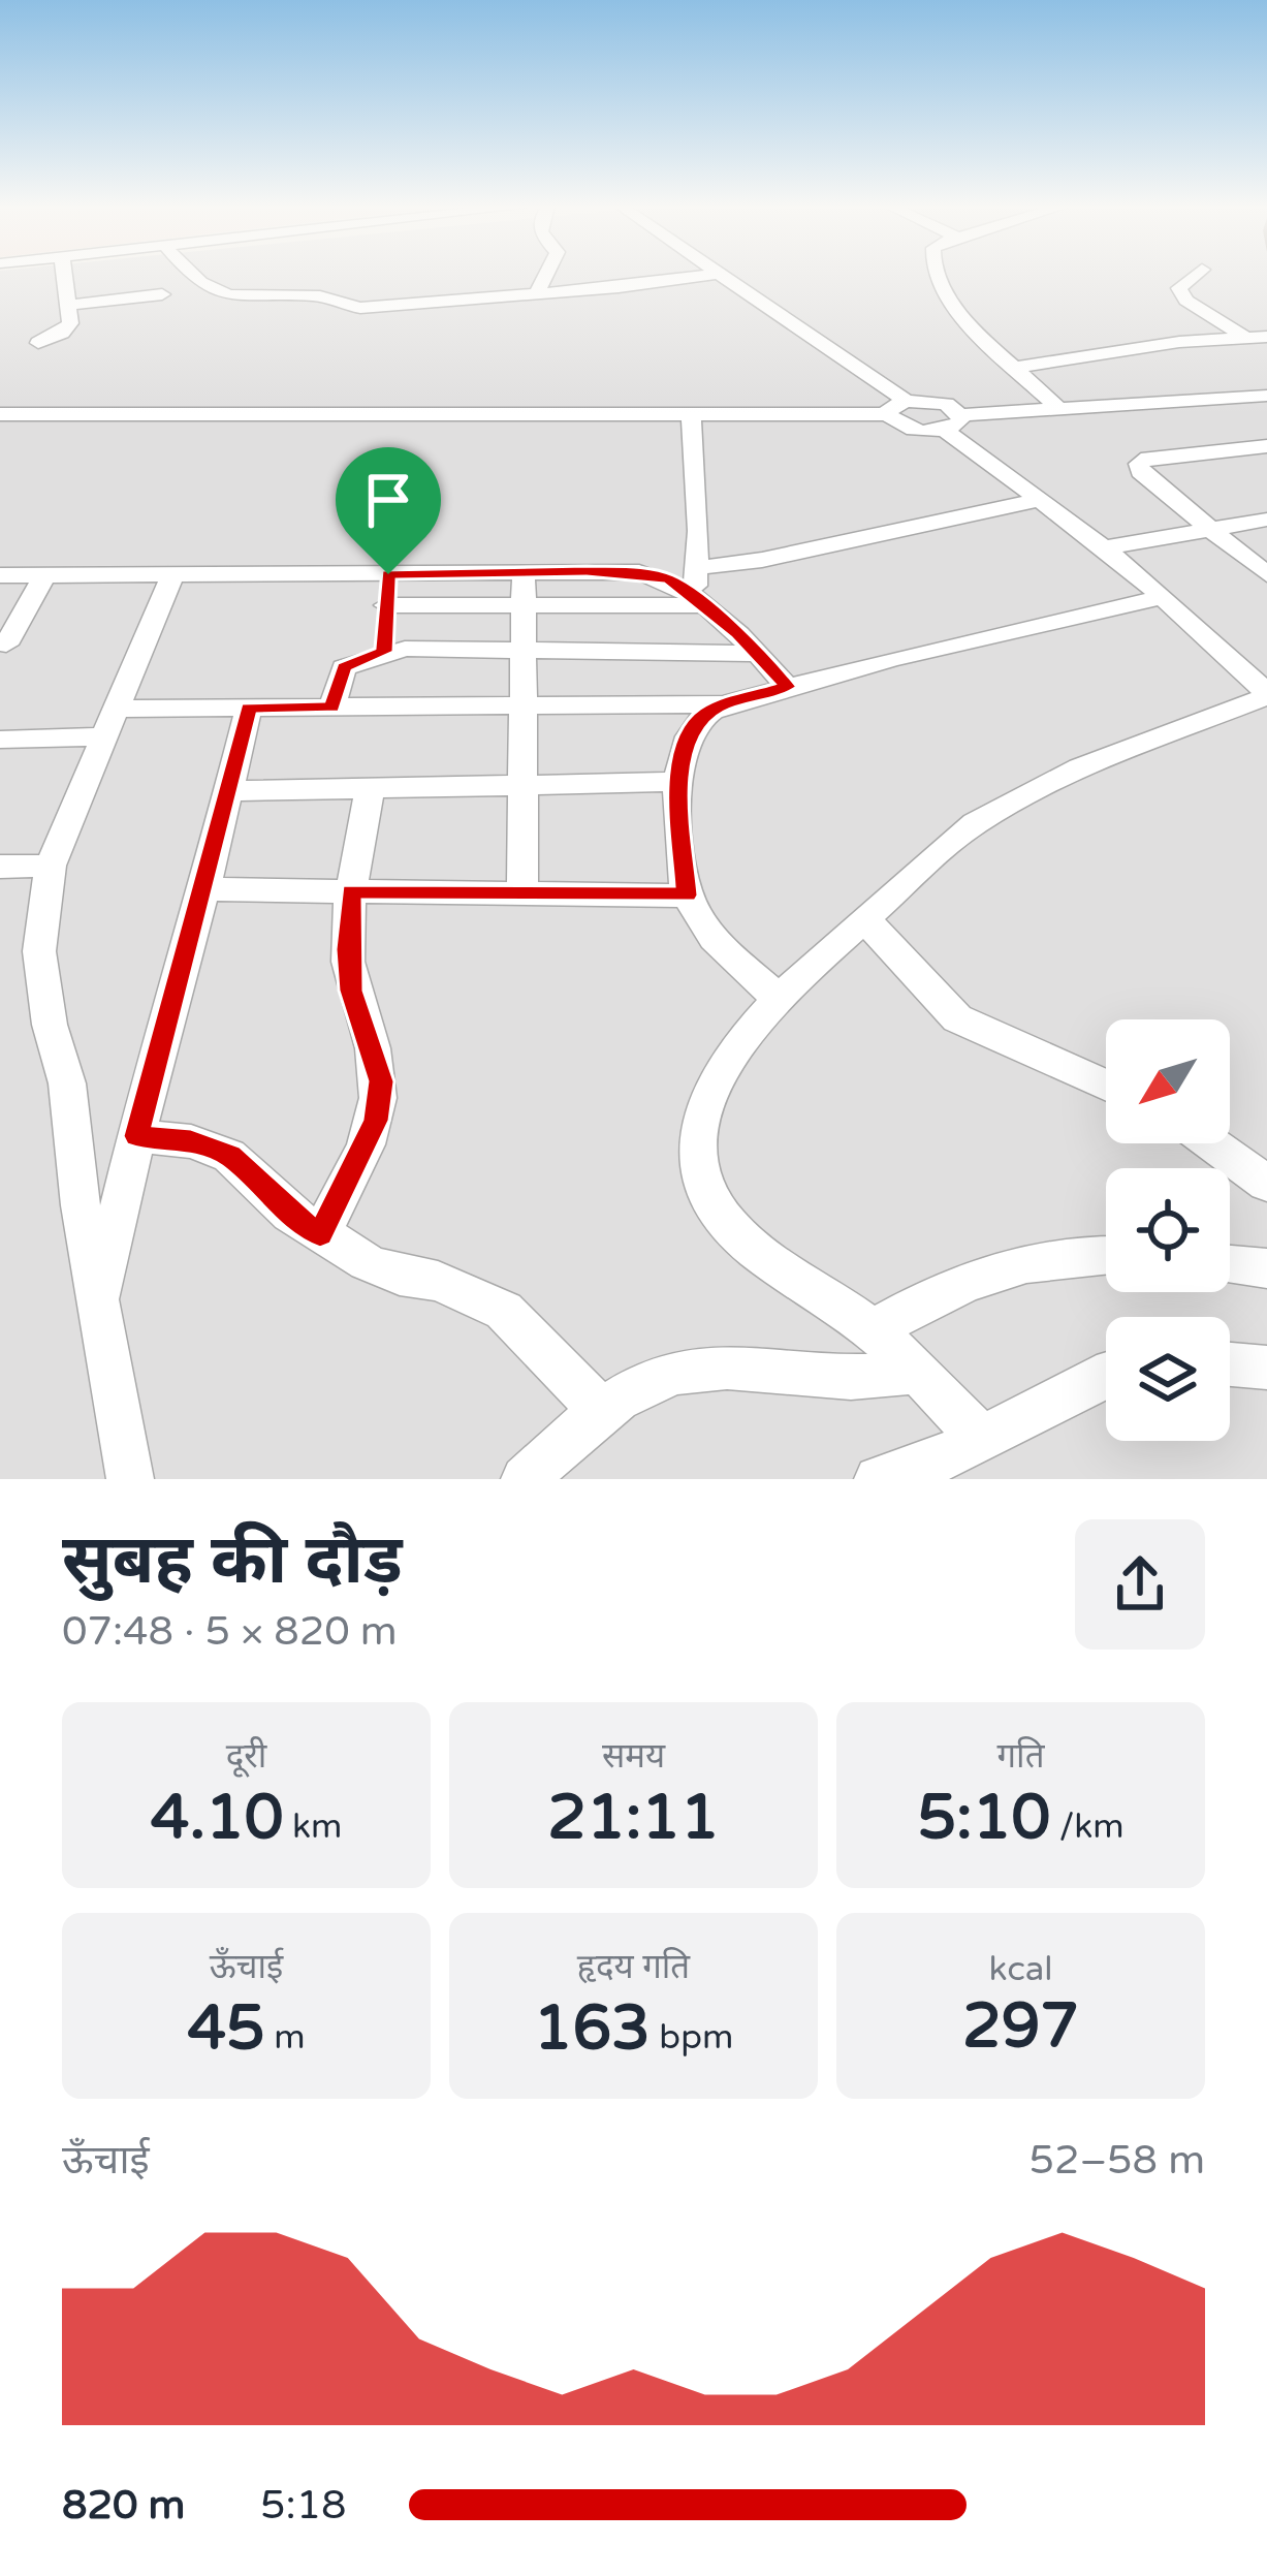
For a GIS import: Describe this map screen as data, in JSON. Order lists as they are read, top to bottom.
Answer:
{
  "north": "bottom left",
  "page": {
    "heading": ["सुबह की दौड़", "07:48 · 5 × 820 m"],
    "stats": [
      ["दूरी", "4.10 km"],
      ["समय", "21:11"],
      ["गति", "5:10 /km"],
      ["ऊँचाई", "45 m"],
      ["हृदय गति", "163 bpm"],
      ["kcal", "297"]
    ],
    "chart": ["ऊँचाई", "52–58 m"],
    "list": [
      {
        "name": "820 m",
        "note": "5:18"
      }
    ]
  }
}
